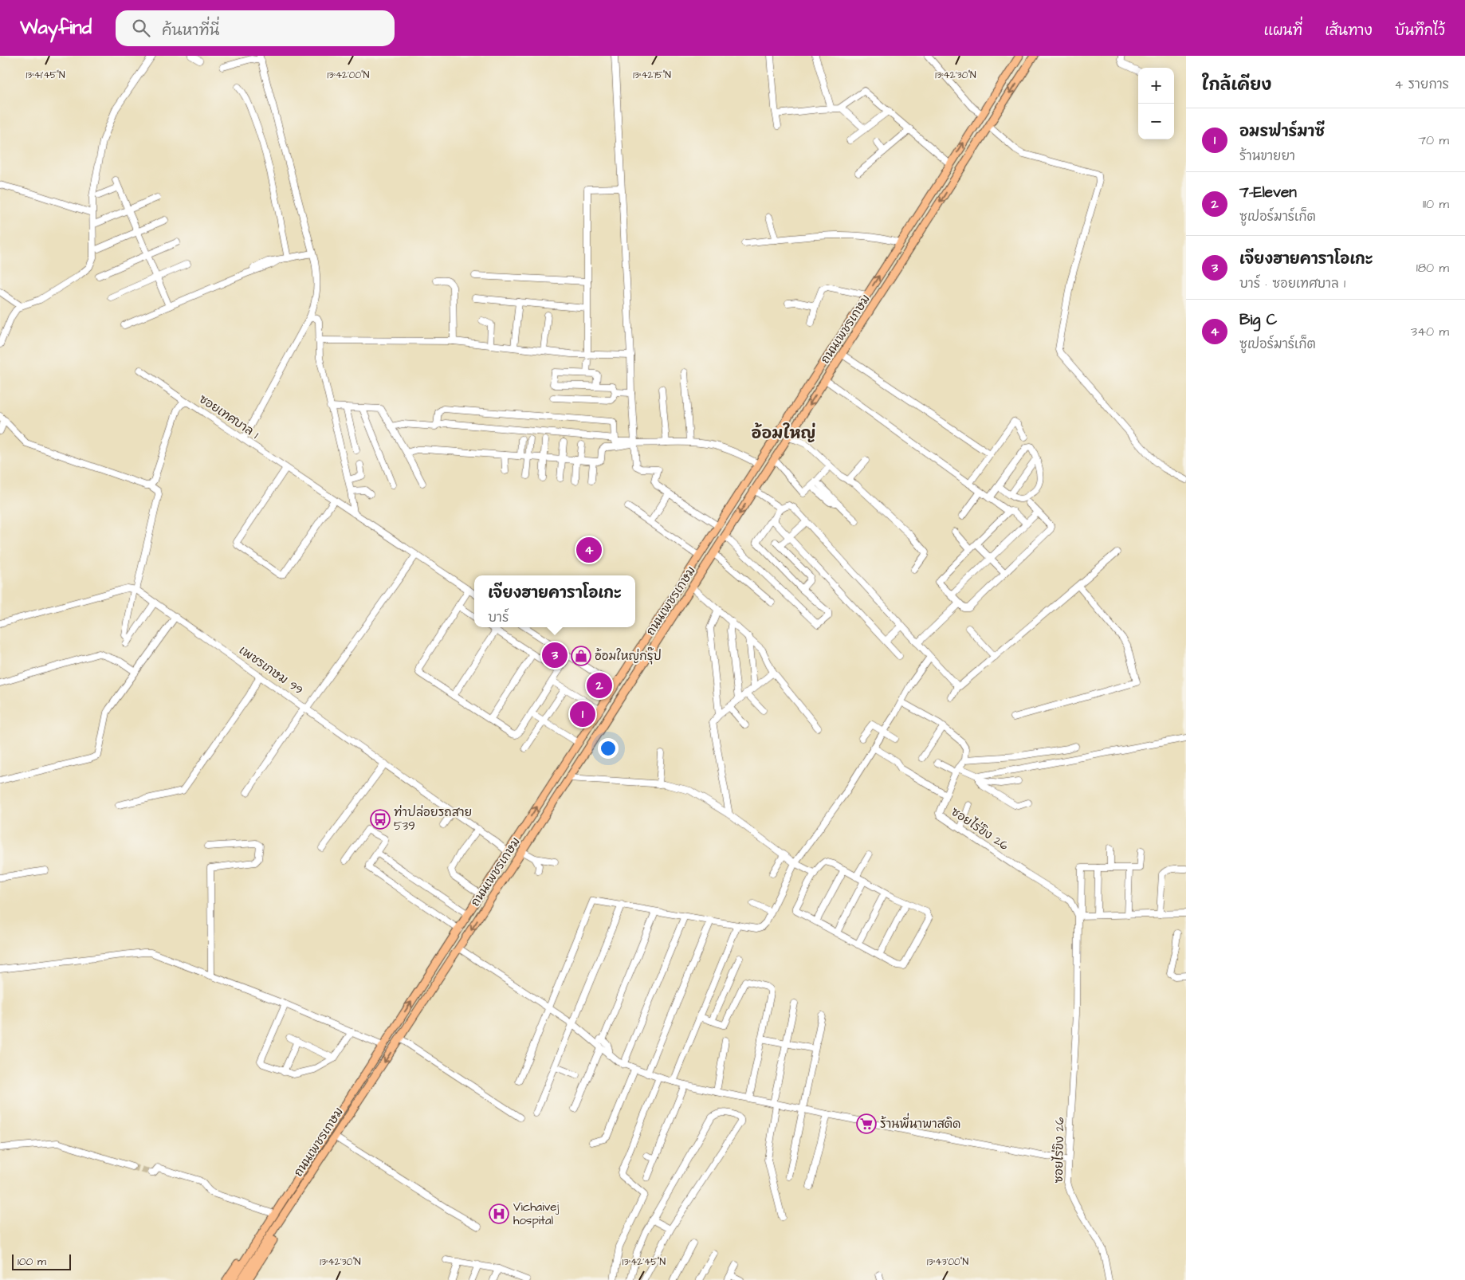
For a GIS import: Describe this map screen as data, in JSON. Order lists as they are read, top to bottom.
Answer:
{
  "streets": {
    "main road": ["ถนนเพชรเกษม"],
    "street": ["ซอยเทศบาล 1", "เพชรเกษม 99", "ซอยไร่ขิง 26"]
  },
  "crossings": [
    ["ถนนเพชรเกษม", "เพชรเกษม 99"]
  ],
  "districts": ["อ้อมใหญ่"],
  "places": {
    "shop": ["อ้อมใหญ่กรุ๊ป"],
    "bus stop": ["ท่าปล่อยรถสาย 539"],
    "supermarket": ["ร้านพี่นาพาสติด"],
    "hospital": ["Vichaivej hospital"]
  },
  "scale_bar": "100 m",
  "page": {
    "header": "Wayfind",
    "search": "ค้นหาที่นี่",
    "nav": ["แผนที่", "เส้นทาง", "บันทึกไว้"],
    "heading": ["ใกล้เคียง", "4 รายการ"],
    "map_buttons": ["+", "−"],
    "list": [
      {
        "mark": "1",
        "name": "อมรฟาร์มาซี",
        "note": "ร้านขายยา",
        "value": "70 m"
      },
      {
        "mark": "2",
        "name": "7-Eleven",
        "note": "ซูเปอร์มาร์เก็ต",
        "value": "110 m"
      },
      {
        "mark": "3",
        "name": "เจียงฮายคาราโอเกะ",
        "note": "บาร์ · ซอยเทศบาล 1",
        "value": "180 m"
      },
      {
        "mark": "4",
        "name": "Big C",
        "note": "ซูเปอร์มาร์เก็ต",
        "value": "340 m"
      }
    ],
    "pins": [
      "4",
      "3",
      "2",
      "1"
    ],
    "popup": ["เจียงฮายคาราโอเกะ", "บาร์"],
    "scale": "100 m"
  },
  "coordinates": [
    "13°41'45\"N",
    "13°42'00\"N",
    "13°42'15\"N",
    "13°42'30\"N",
    "13°42'45\"N",
    "13°43'00\"N"
  ]
}
